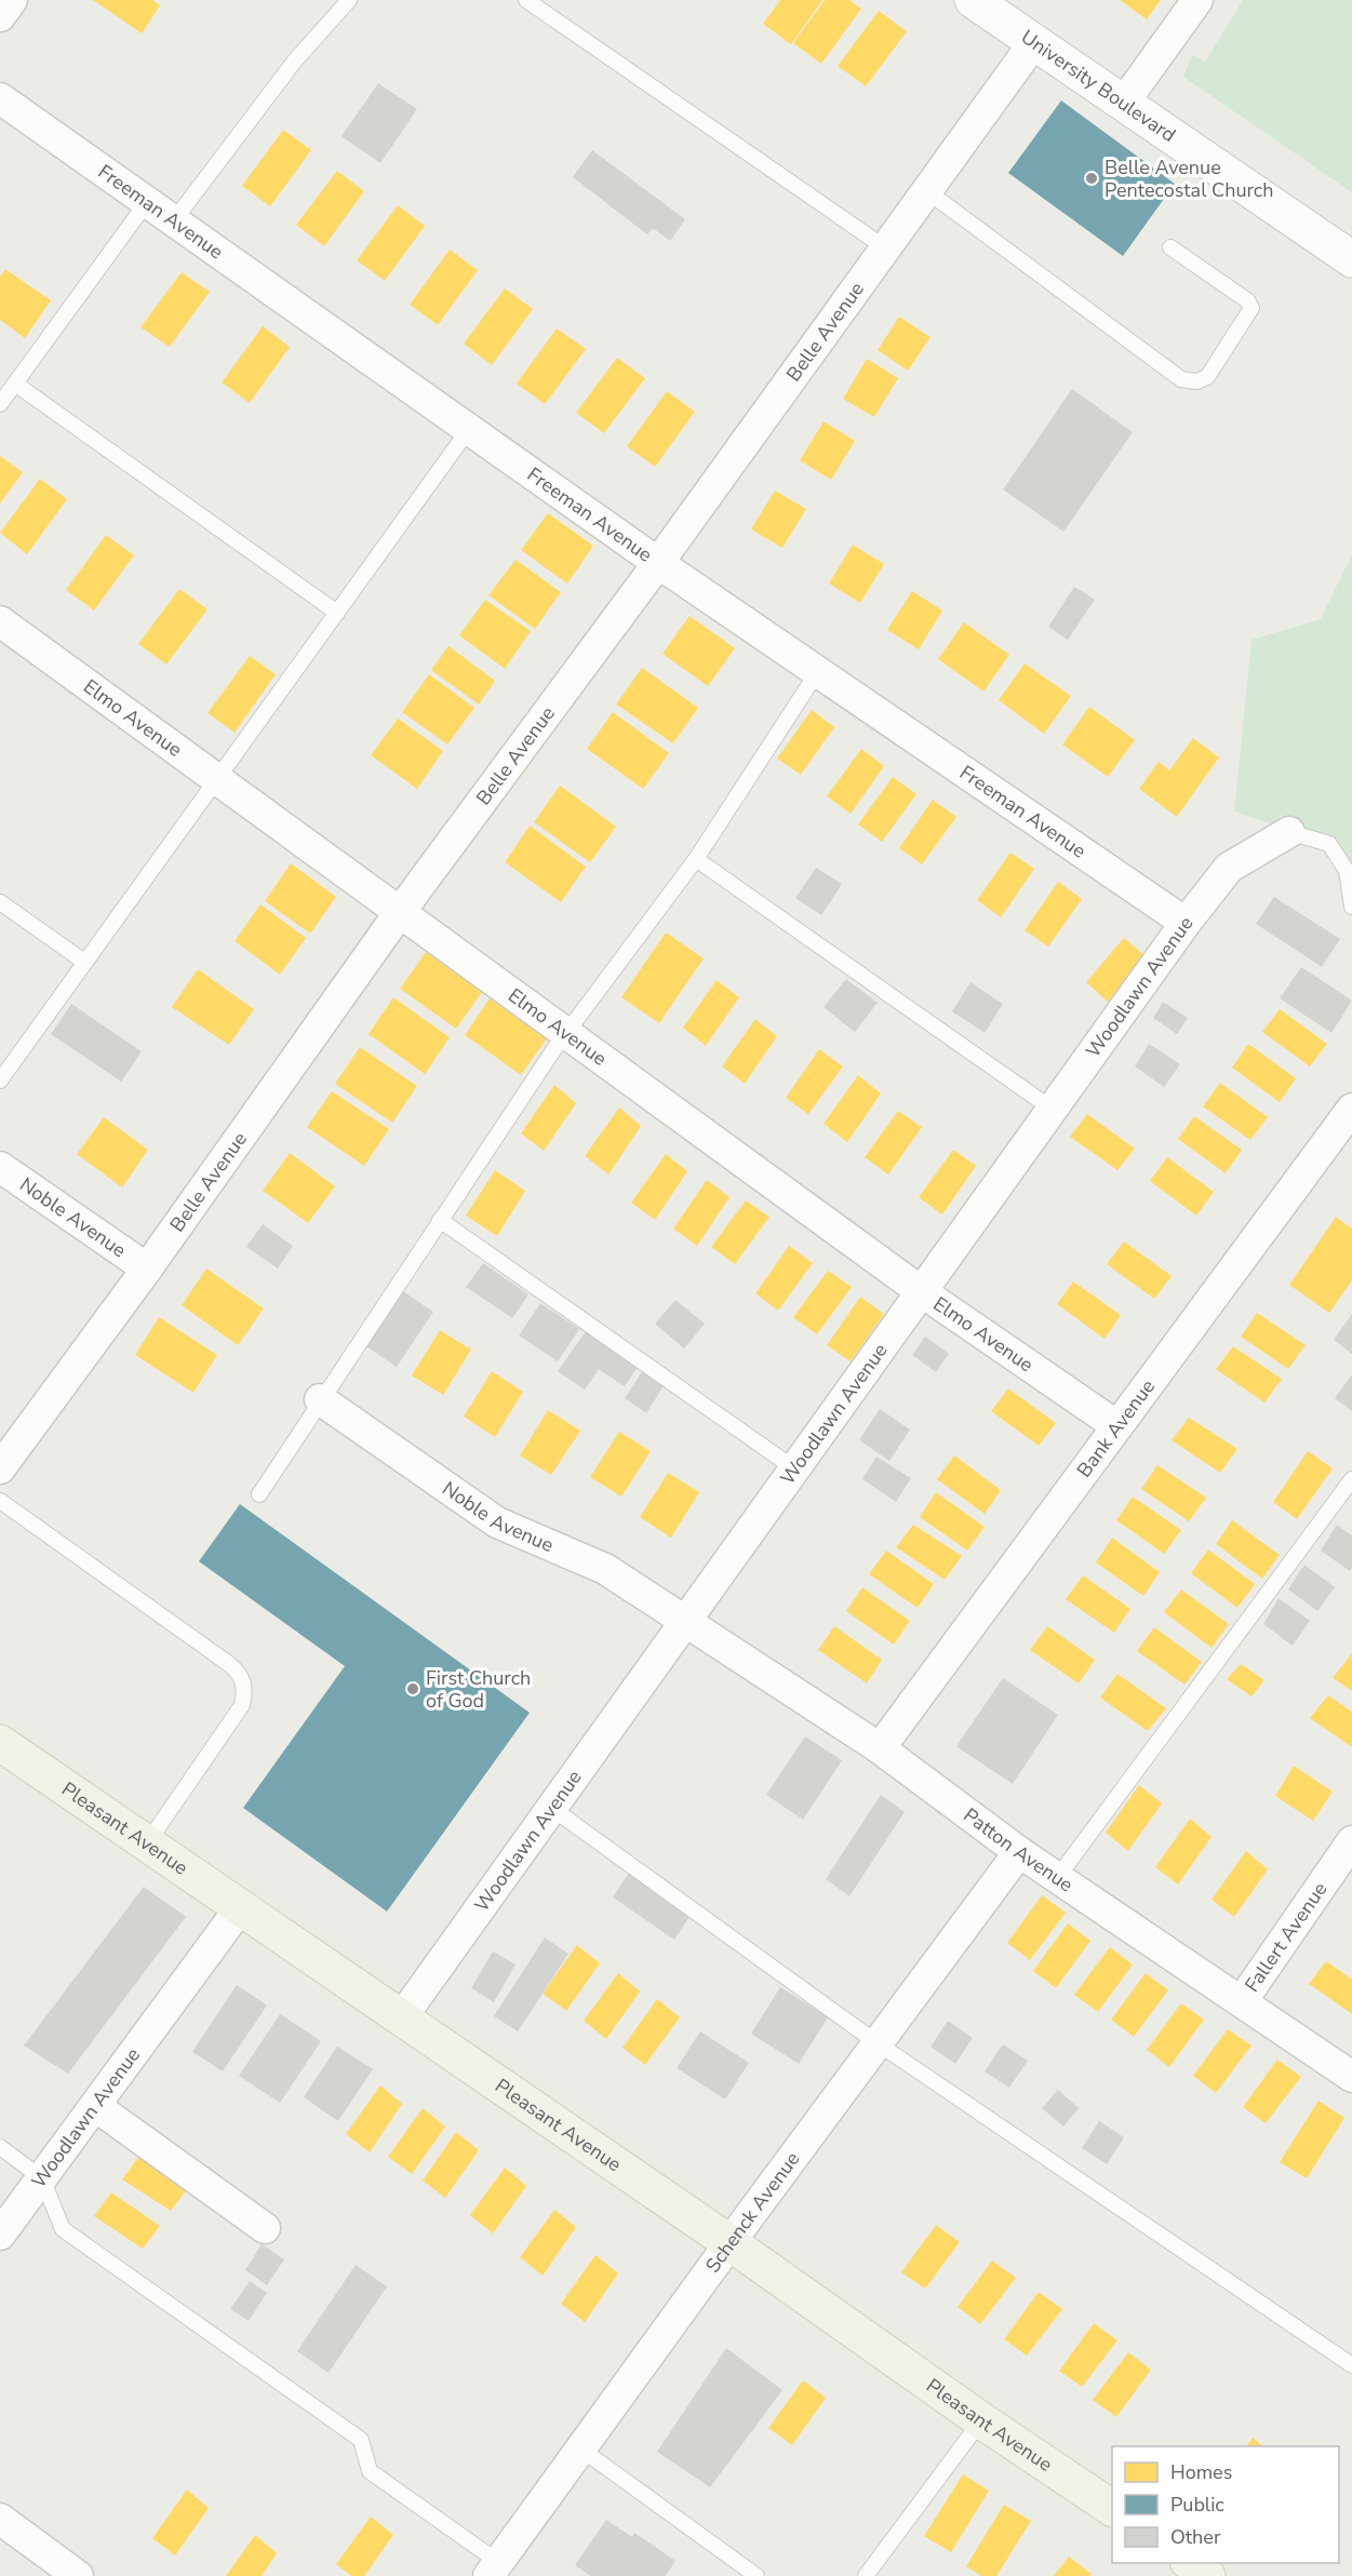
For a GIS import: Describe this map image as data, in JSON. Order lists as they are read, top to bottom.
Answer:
{
  "streets": {
    "main road": ["Pleasant Avenue"],
    "street": [
      "University Boulevard",
      "Freeman Avenue",
      "Belle Avenue",
      "Elmo Avenue",
      "Woodlawn Avenue",
      "Noble Avenue",
      "Bank Avenue",
      "Patton Avenue",
      "Fallert Avenue",
      "Schenck Avenue"
    ]
  },
  "crossings": [
    ["University Boulevard", "Belle Avenue"],
    ["Freeman Avenue", "Belle Avenue"],
    ["Freeman Avenue", "Woodlawn Avenue"],
    ["Belle Avenue", "Elmo Avenue"],
    ["Belle Avenue", "Noble Avenue"],
    ["Elmo Avenue", "Woodlawn Avenue"],
    ["Elmo Avenue", "Bank Avenue"],
    ["Woodlawn Avenue", "Noble Avenue"],
    ["Woodlawn Avenue", "Pleasant Avenue"],
    ["Woodlawn Avenue", "Patton Avenue"],
    ["Noble Avenue", "Patton Avenue"],
    ["Bank Avenue", "Patton Avenue"],
    ["Pleasant Avenue", "Schenck Avenue"],
    ["Patton Avenue", "Fallert Avenue"],
    ["Patton Avenue", "Schenck Avenue"]
  ],
  "places": ["Belle Avenue Pentecostal Church", "First Church of God"],
  "legend": ["Homes", "Public", "Other"]
}
